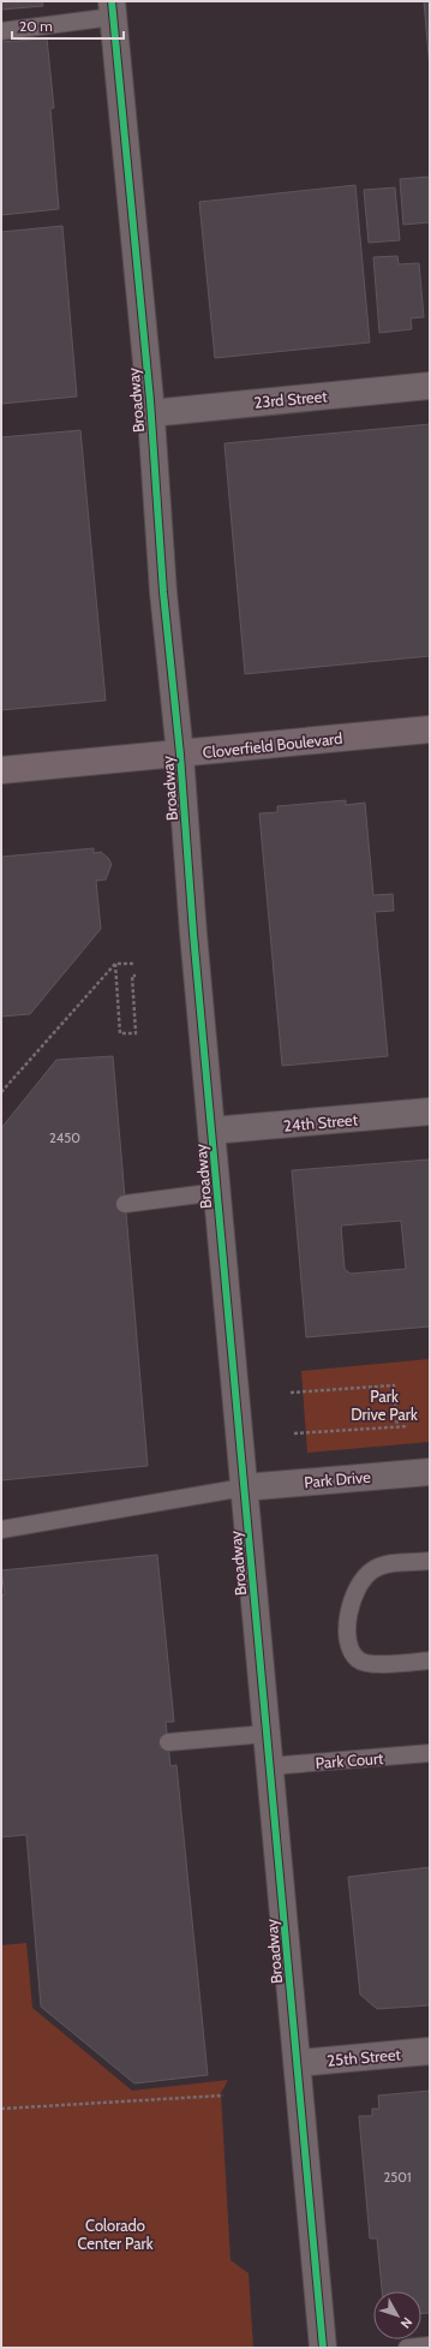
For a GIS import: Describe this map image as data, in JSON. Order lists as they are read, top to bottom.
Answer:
{
  "streets": {
    "main road": ["Cloverfield Boulevard"],
    "street": [
      "23rd Street",
      "Broadway",
      "24th Street",
      "Park Drive",
      "25th Street"
    ],
    "lane": ["Park Court"]
  },
  "crossings": [
    ["23rd Street", "Broadway"],
    ["Broadway", "Cloverfield Boulevard"],
    ["Broadway", "24th Street"],
    ["Broadway", "Park Drive"],
    ["Broadway", "Park Court"],
    ["Broadway", "25th Street"]
  ],
  "parks": ["Park Drive Park", "Colorado Center Park"],
  "house_numbers": ["2450", "2501"],
  "scale_bar": "20 m",
  "north": "bottom right"
}
